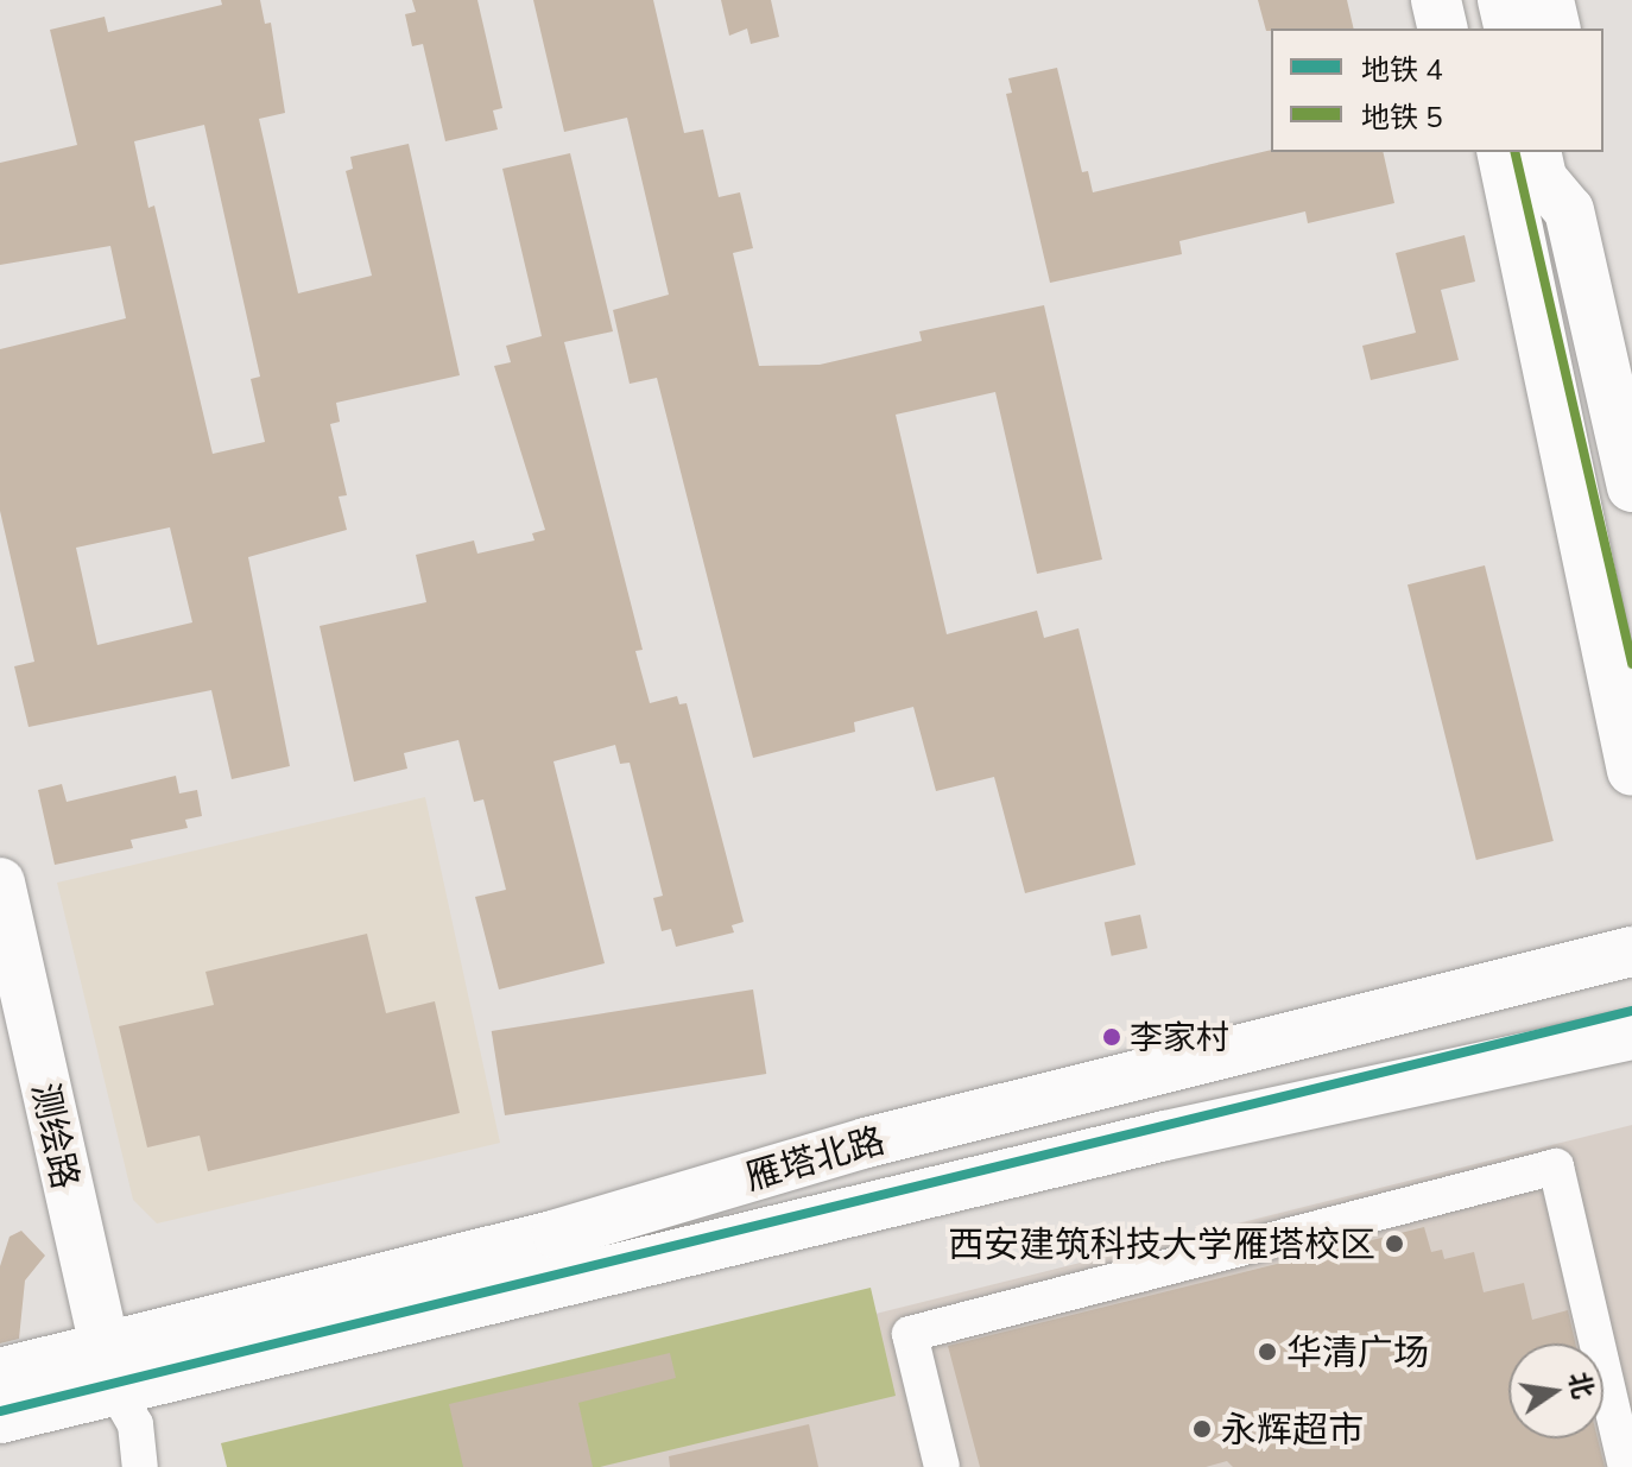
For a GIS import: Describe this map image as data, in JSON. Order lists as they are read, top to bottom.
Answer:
{
  "streets": {
    "main road": ["测绘路", "雁塔北路"]
  },
  "crossings": [
    ["测绘路", "雁塔北路"]
  ],
  "places": [
    "李家村",
    "西安建筑科技大学雁塔校区",
    "华清广场",
    "永辉超市"
  ],
  "lines": ["metro line 5", "metro line 4"],
  "legend": ["地铁 4", "地铁 5"],
  "north": "right"
}
